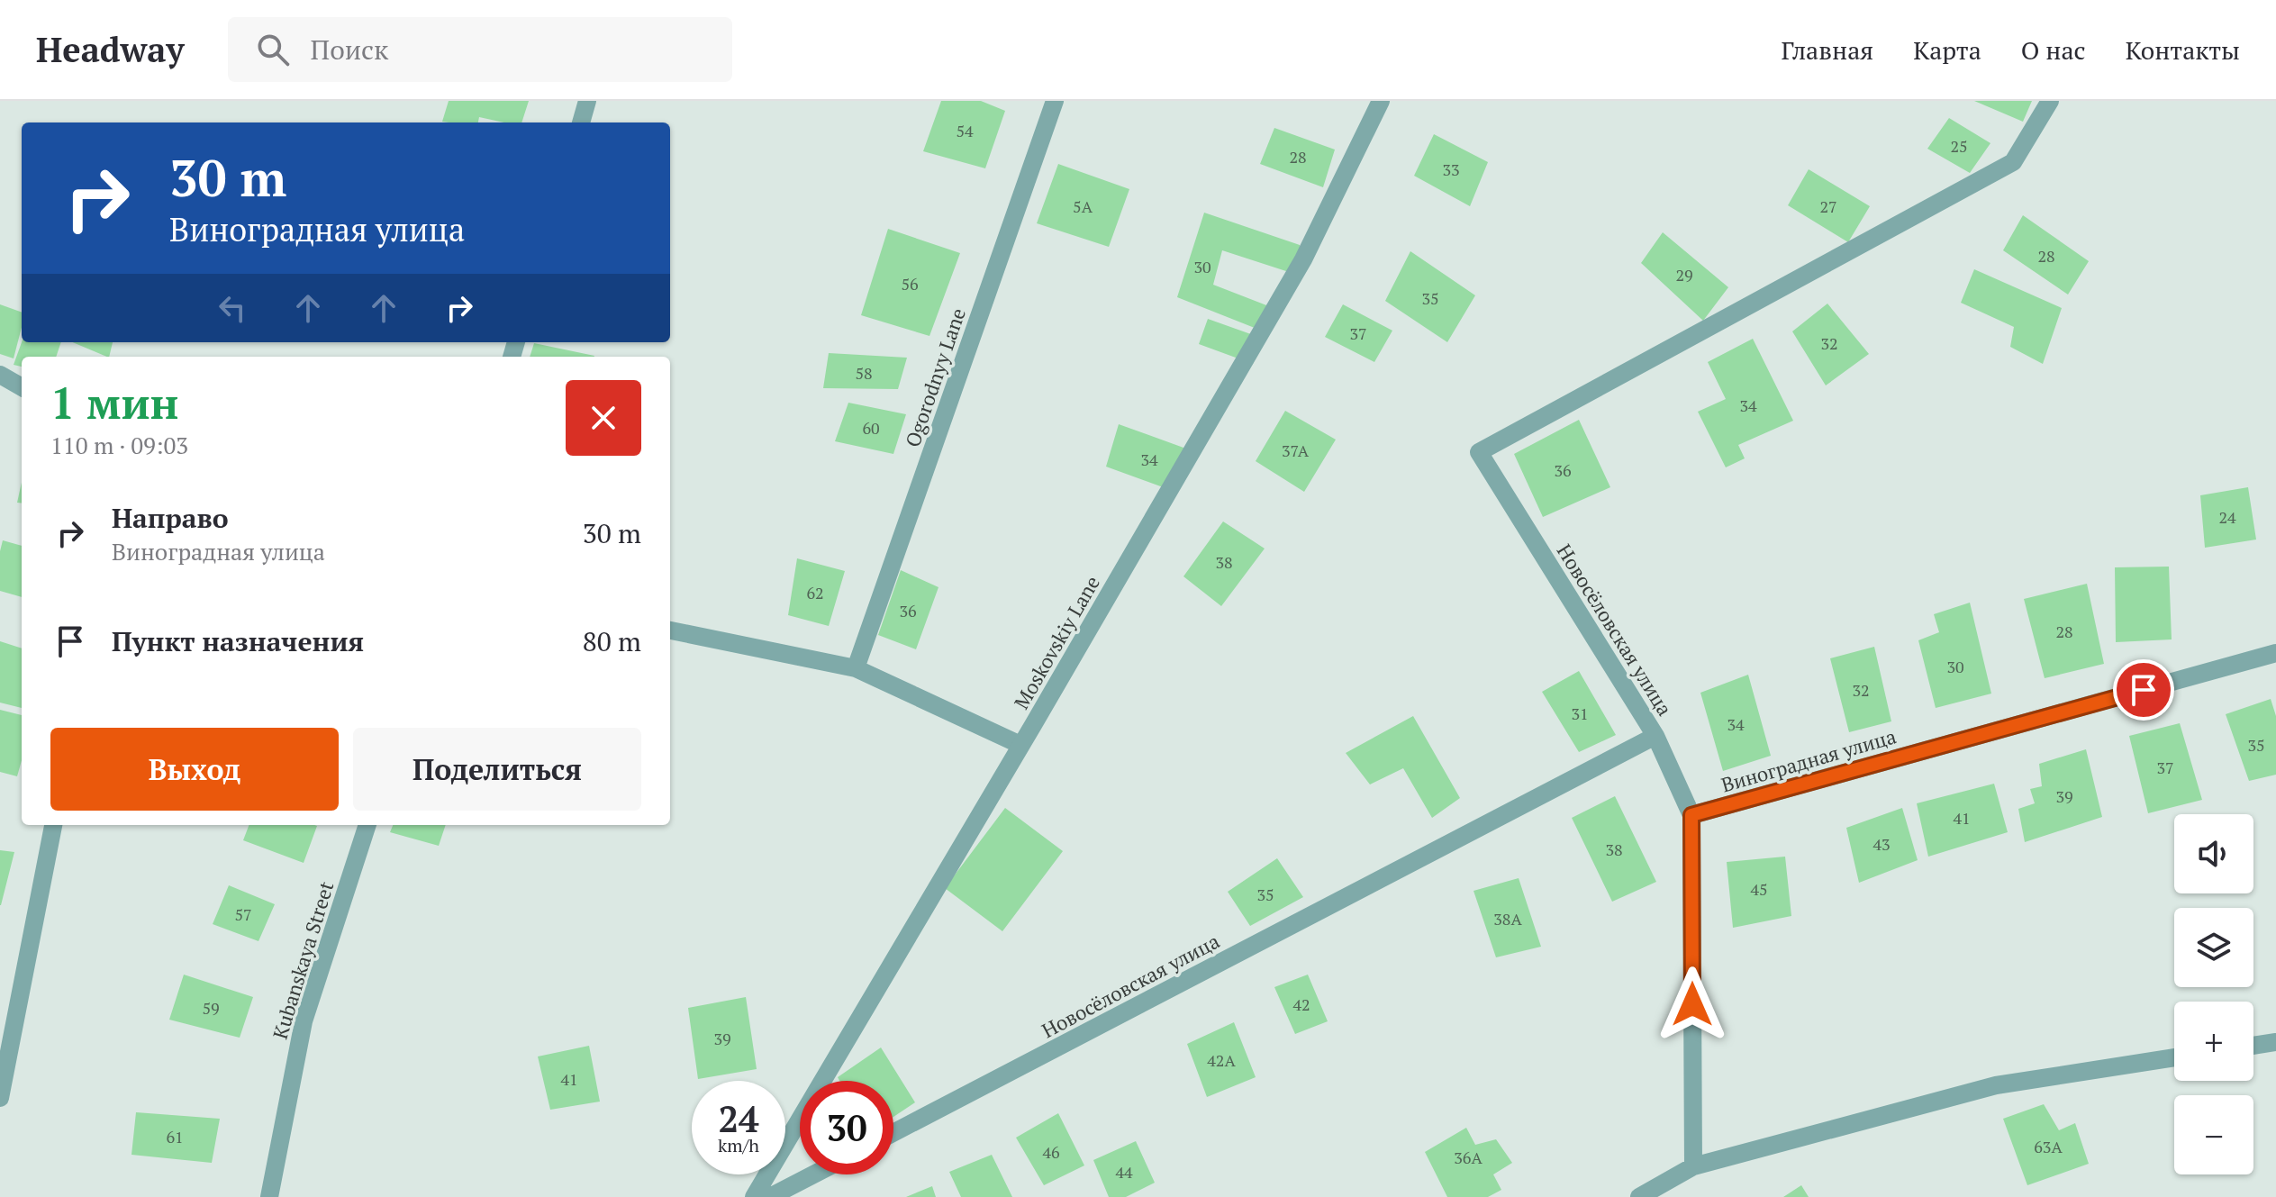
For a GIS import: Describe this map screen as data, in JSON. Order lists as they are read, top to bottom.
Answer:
{
  "streets": {
    "street": [
      "Ogorodnyy Lane",
      "Новосёловская улица",
      "Moskovskiy Lane",
      "Виноградная улица",
      "Kubanskaya Street"
    ]
  },
  "house_numbers": [
    "54",
    "25",
    "28",
    "33",
    "5А",
    "27",
    "28",
    "30",
    "29",
    "56",
    "35",
    "37",
    "32",
    "58",
    "34",
    "60",
    "37А",
    "34",
    "36",
    "24",
    "38",
    "62",
    "36",
    "28",
    "30",
    "32",
    "31",
    "34",
    "35",
    "37",
    "39",
    "41",
    "43",
    "38",
    "45",
    "35",
    "57",
    "38А",
    "42",
    "59",
    "39",
    "42А",
    "41",
    "61",
    "63А",
    "46",
    "36А",
    "44"
  ],
  "page": {
    "header": "Headway",
    "search": "Поиск",
    "nav": [
      "Главная",
      "Карта",
      "О нас",
      "Контакты"
    ],
    "turn": ["30 m", "Виноградная улица"],
    "heading": ["1 мин", "110 m · 09:03"],
    "list": [
      {
        "name": "Направо",
        "note": "Виноградная улица",
        "value": "30 m"
      },
      {
        "name": "Пункт назначения",
        "value": "80 m"
      }
    ],
    "buttons": ["Выход", "Поделиться"],
    "map_buttons": ["+", "−"],
    "speed": "24 km/h",
    "limit": "30"
  }
}
